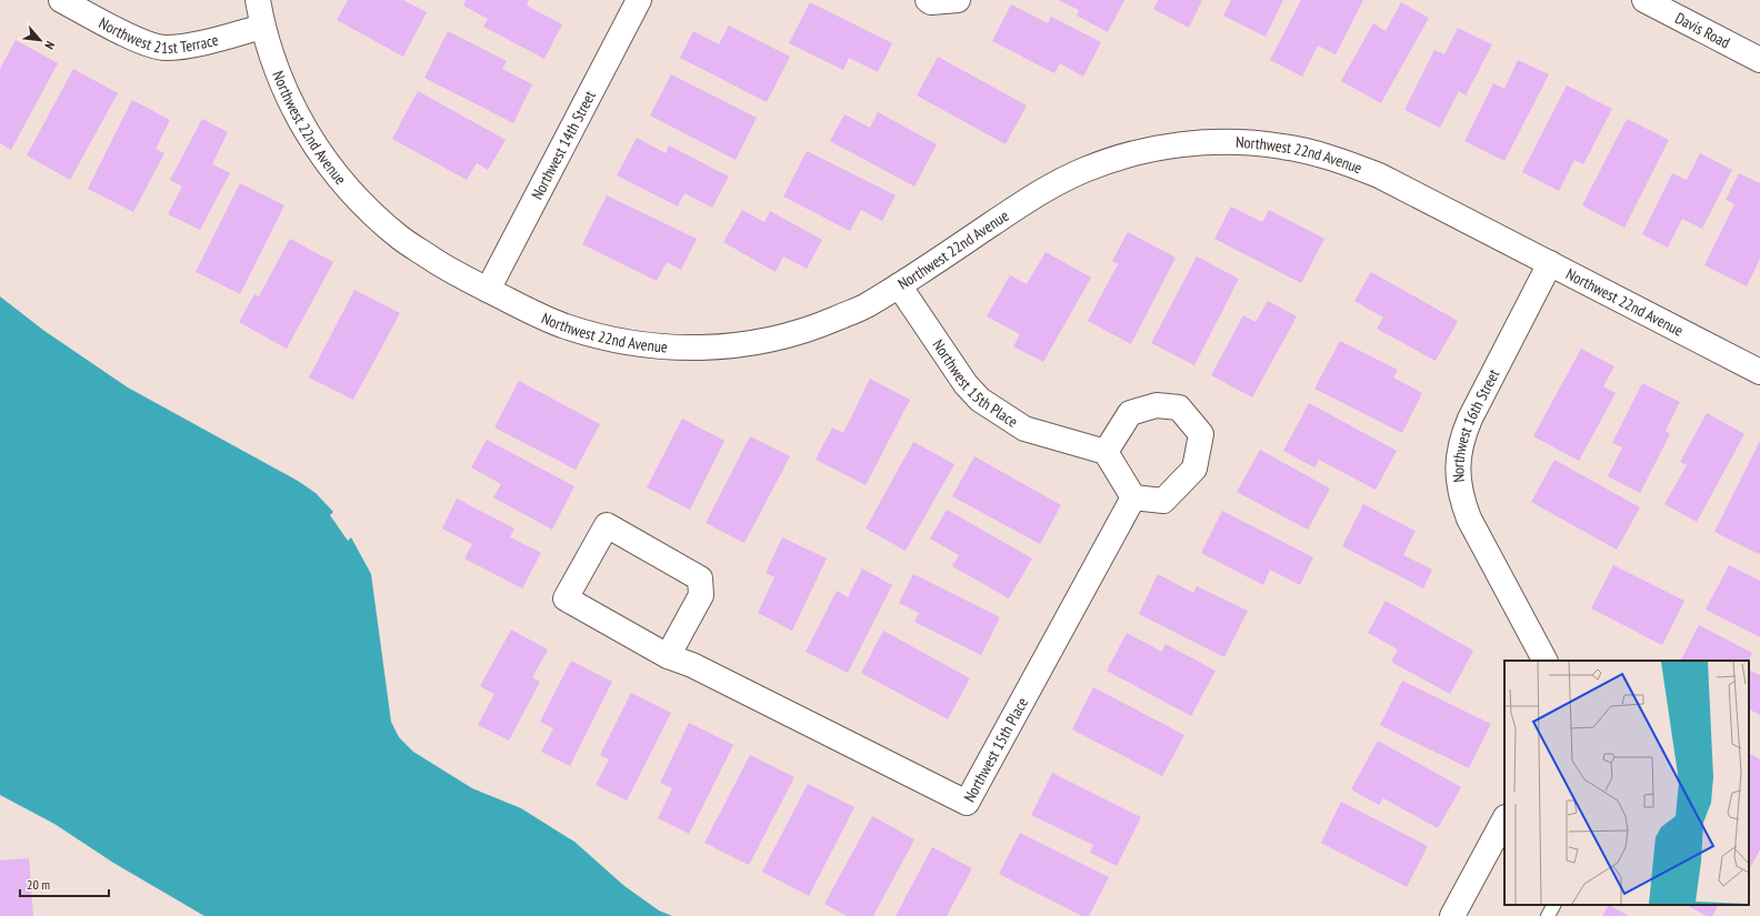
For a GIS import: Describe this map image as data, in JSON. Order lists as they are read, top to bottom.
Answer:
{
  "streets": {
    "street": [
      "Northwest 21st Terrace",
      "Davis Road",
      "Northwest 22nd Avenue",
      "Northwest 14th Street",
      "Northwest 15th Place",
      "Northwest 16th Street"
    ]
  },
  "crossings": [
    ["Northwest 21st Terrace", "Northwest 22nd Avenue"],
    ["Northwest 22nd Avenue", "Northwest 14th Street"],
    ["Northwest 22nd Avenue", "Northwest 15th Place"],
    ["Northwest 22nd Avenue", "Northwest 16th Street"]
  ],
  "scale_bar": "20 m",
  "north": "bottom right"
}
